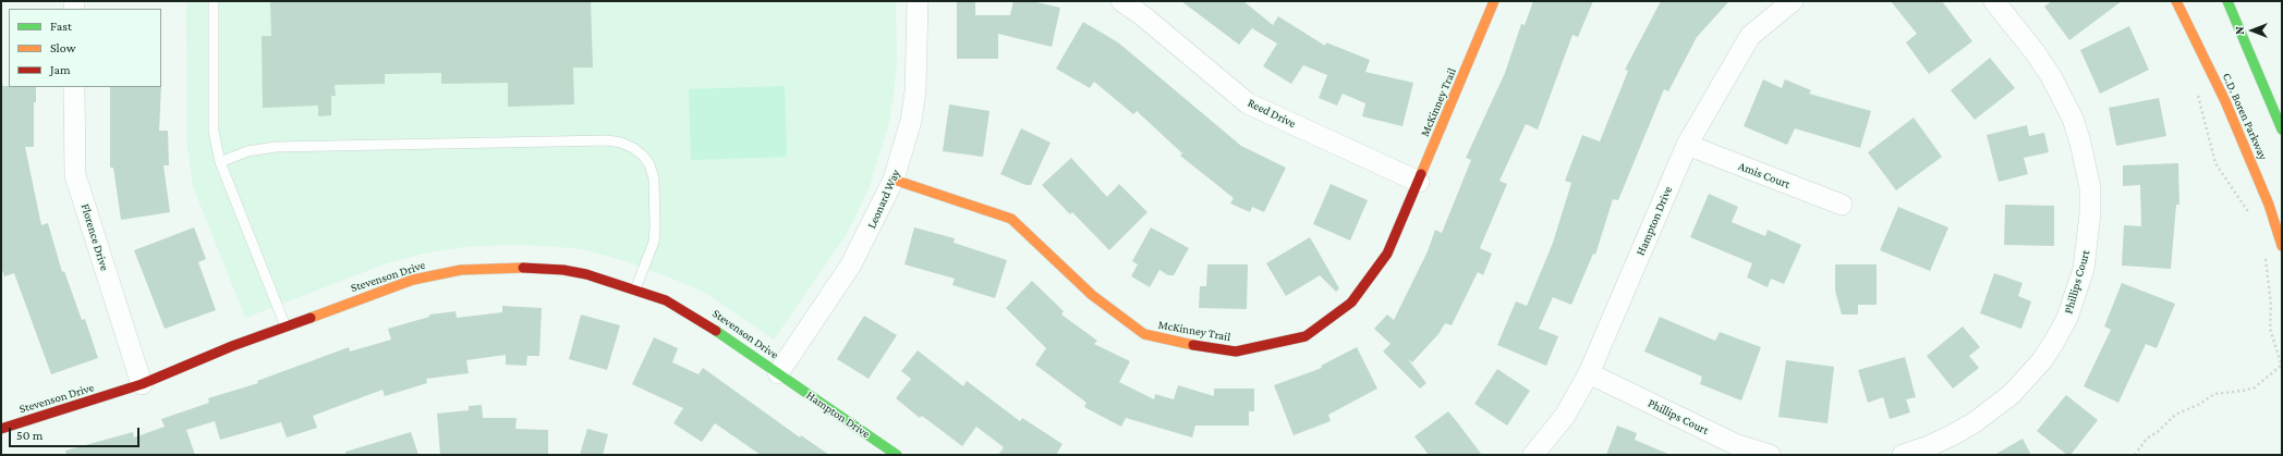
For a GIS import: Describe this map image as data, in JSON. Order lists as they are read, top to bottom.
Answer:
{
  "streets": {
    "street": [
      "McKinney Trail",
      "Reed Drive",
      "C.D. Boren Parkway",
      "Amis Court",
      "Leonard Way",
      "Hampton Drive",
      "Florence Drive",
      "Stevenson Drive",
      "Phillips Court"
    ]
  },
  "crossings": [
    ["McKinney Trail", "Reed Drive"],
    ["McKinney Trail", "Leonard Way"],
    ["Amis Court", "Hampton Drive"],
    ["Leonard Way", "Hampton Drive"],
    ["Leonard Way", "Stevenson Drive"],
    ["Hampton Drive", "Stevenson Drive"],
    ["Hampton Drive", "Phillips Court"],
    ["Florence Drive", "Stevenson Drive"]
  ],
  "legend": ["Fast", "Slow", "Jam"],
  "scale_bar": "50 m",
  "north": "left"
}
